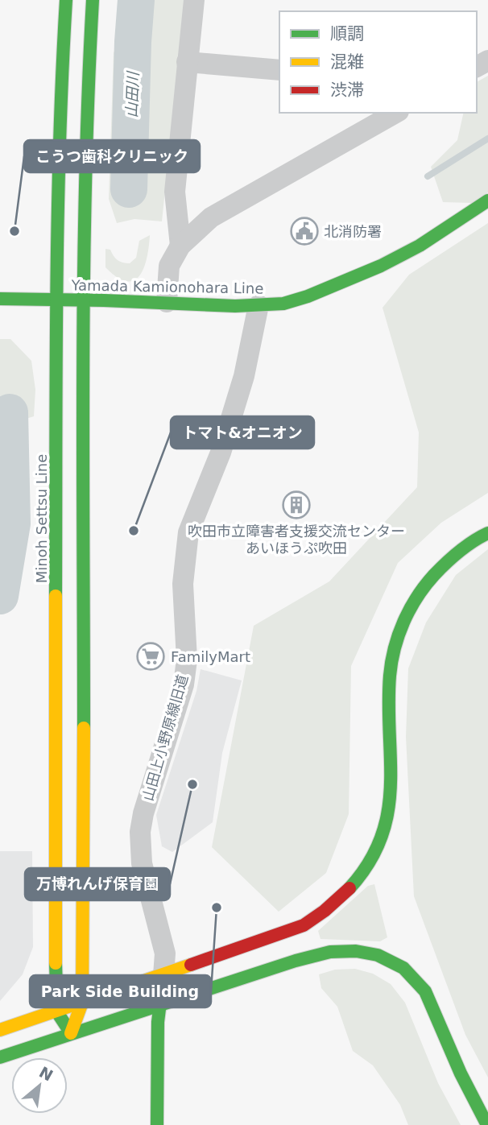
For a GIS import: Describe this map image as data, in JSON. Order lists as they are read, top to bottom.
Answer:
{
  "streets": {
    "main road": ["Yamada Kamionohara Line", "Minoh Settsu Line"],
    "street": ["山田上小野原線旧道"]
  },
  "crossings": [
    ["Yamada Kamionohara Line", "Minoh Settsu Line"],
    ["Yamada Kamionohara Line", "山田上小野原線旧道"]
  ],
  "water": ["山田川"],
  "places": {
    "other": [
      "こうつ歯科クリニック",
      "トマト&オニオン",
      "万博れんげ保育園",
      "Park Side Building"
    ],
    "public building": ["北消防署"],
    "building": ["吹田市立障害者支援交流センター あいほうぷ吹田"],
    "supermarket": ["FamilyMart"]
  },
  "legend": ["順調", "混雑", "渋滞"],
  "north": "top right"
}
